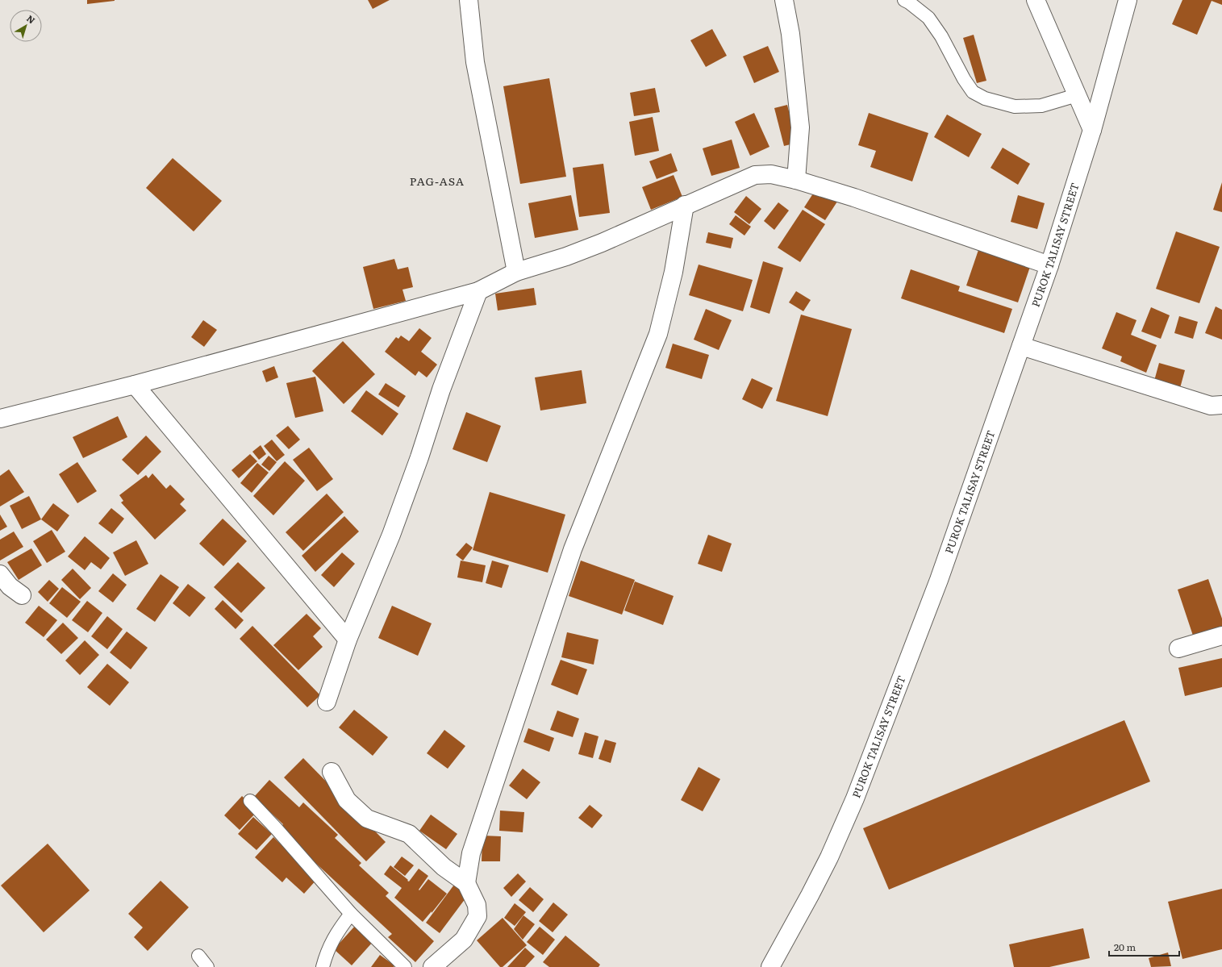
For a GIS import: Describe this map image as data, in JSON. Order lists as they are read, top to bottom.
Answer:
{
  "streets": {
    "street": ["PUROK TALISAY STREET"]
  },
  "districts": ["PAG-ASA"],
  "scale_bar": "20 m",
  "north": "top right"
}
